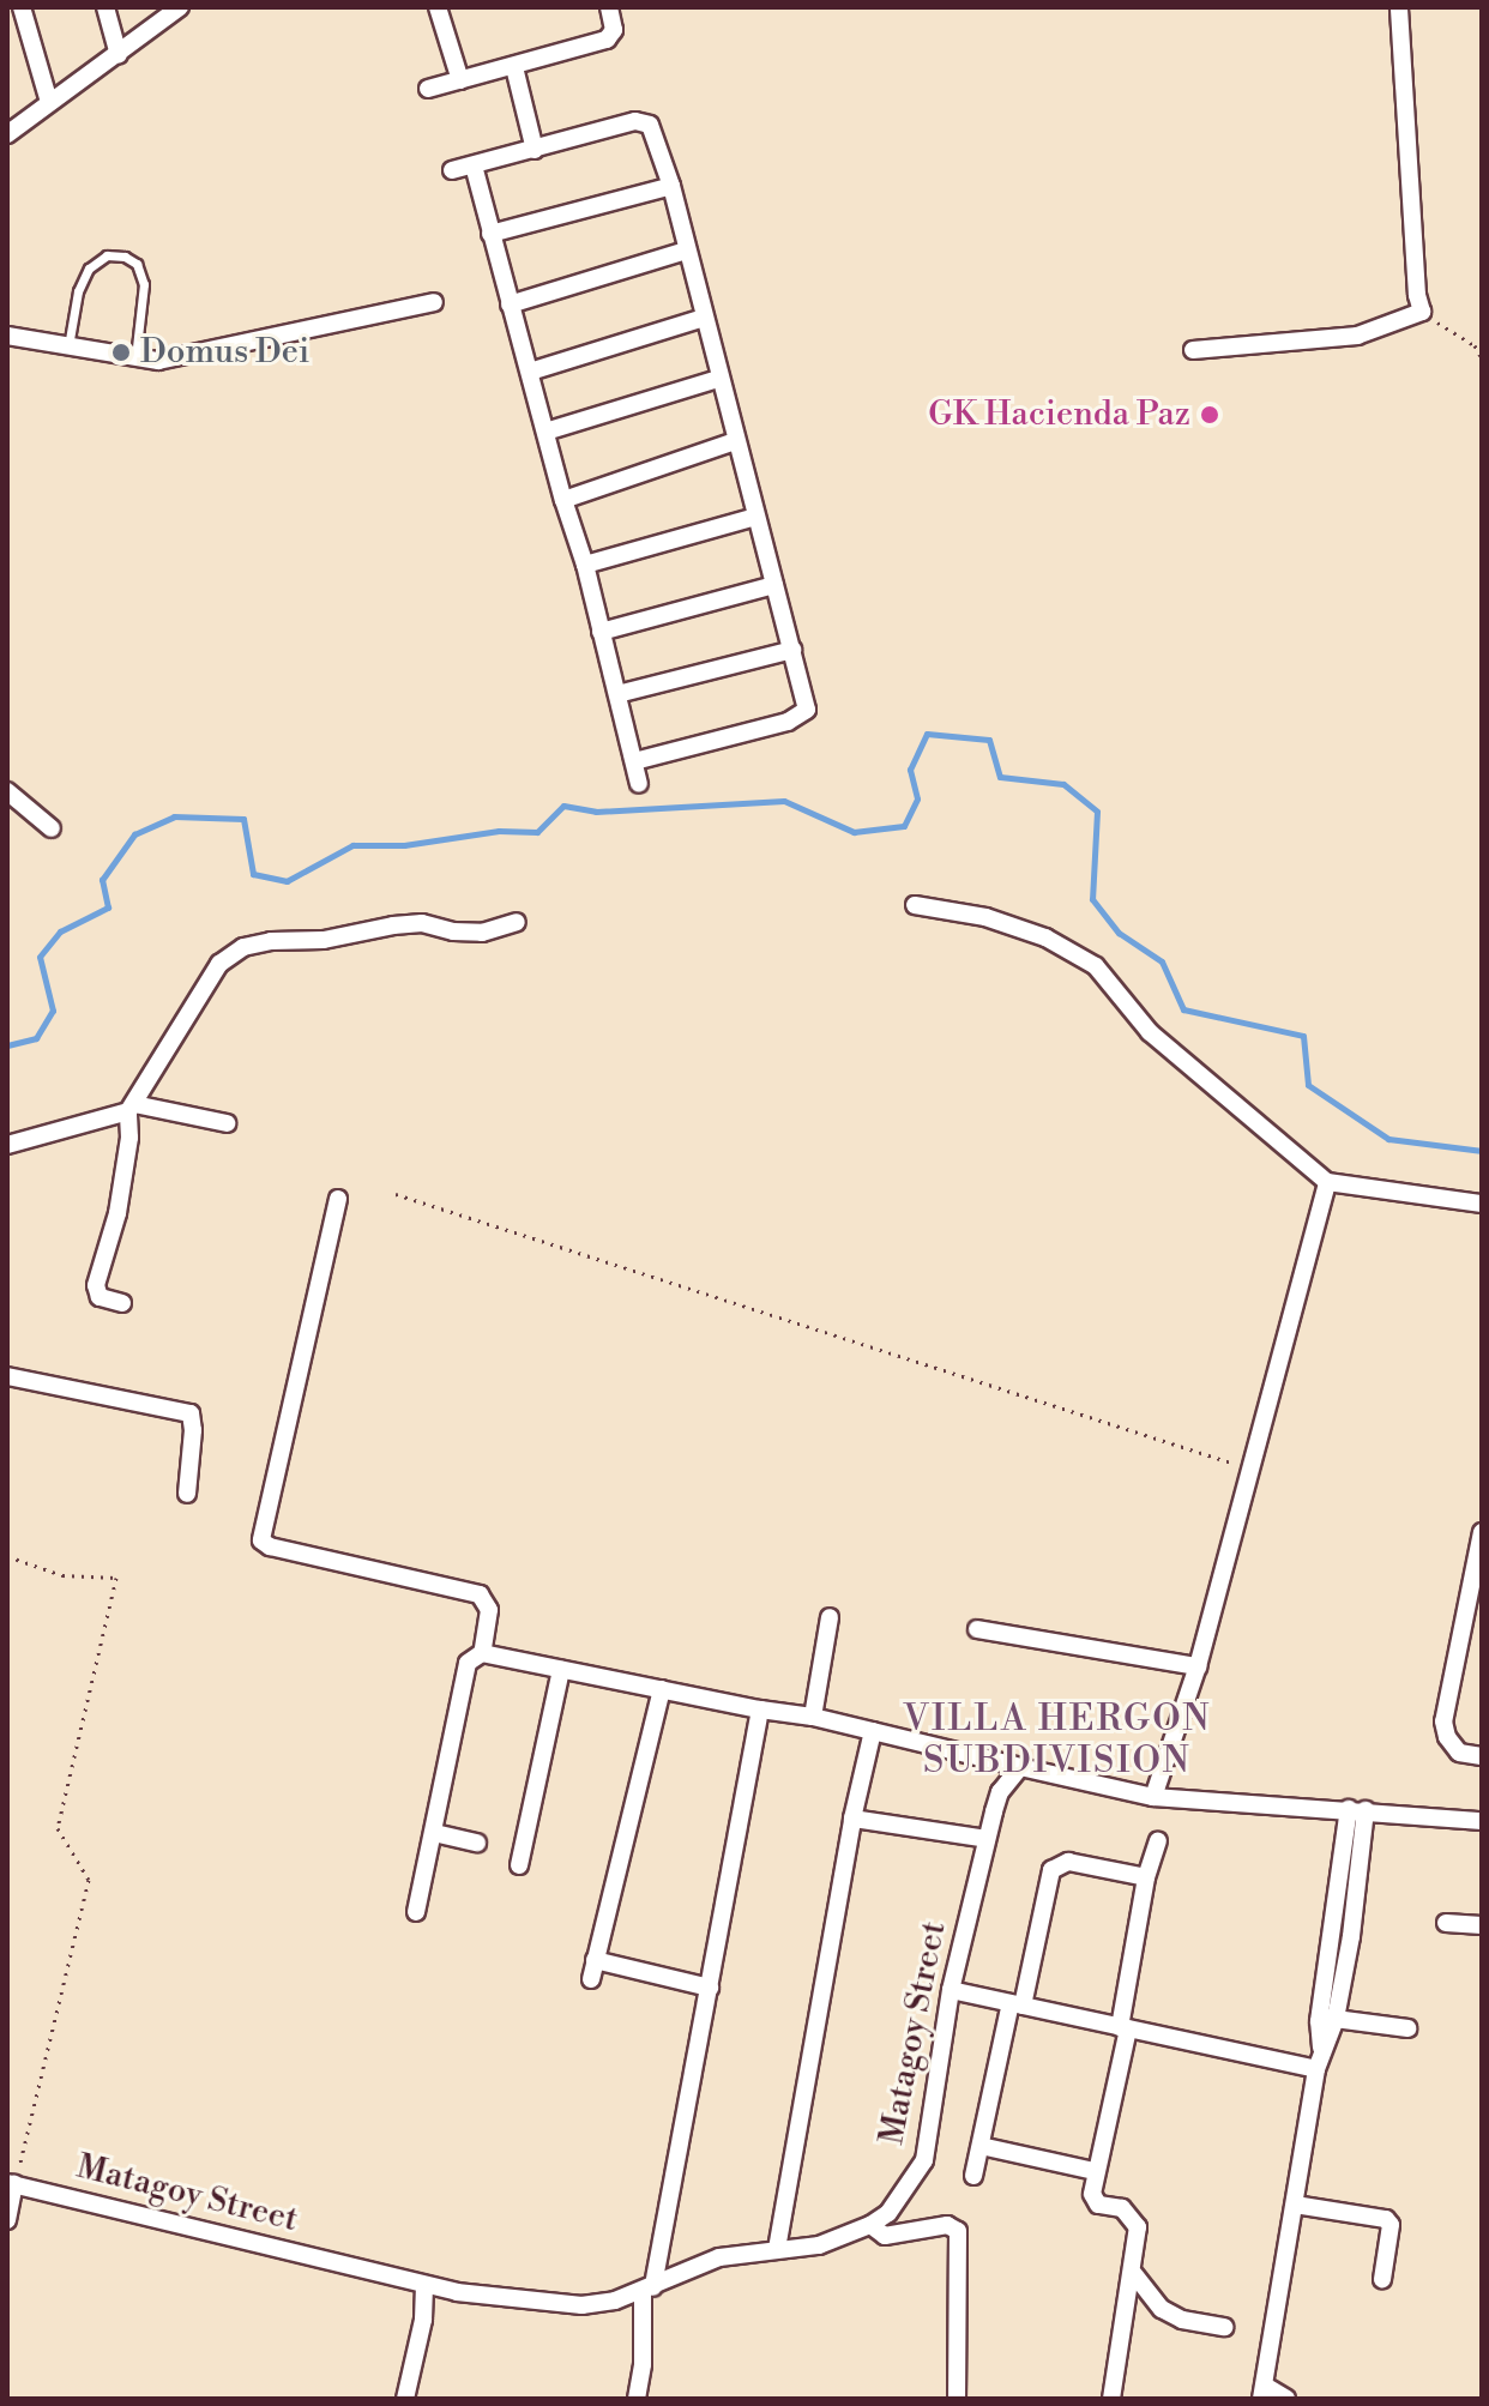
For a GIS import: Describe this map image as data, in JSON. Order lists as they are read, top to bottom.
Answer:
{
  "streets": {
    "street": ["Matagoy Street"]
  },
  "districts": ["VILLA HERGON SUBDIVISION"],
  "places": ["Domus Dei", "GK Hacienda Paz"]
}
